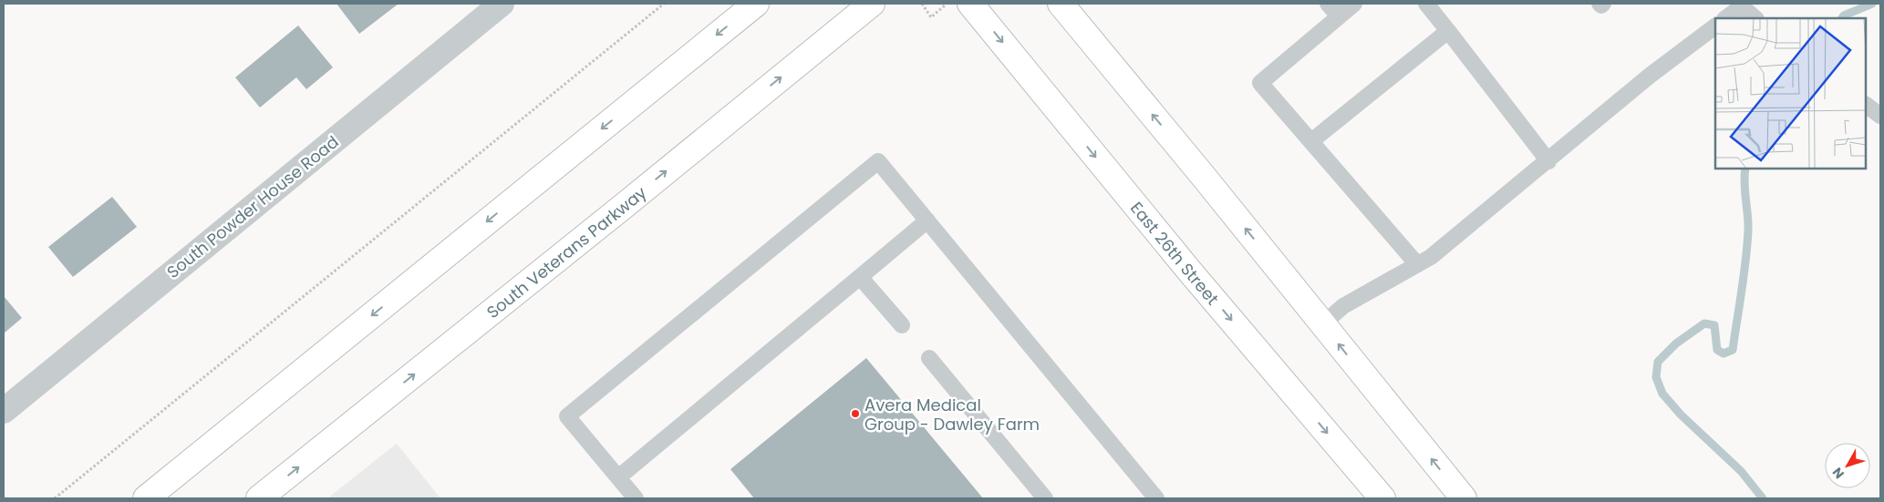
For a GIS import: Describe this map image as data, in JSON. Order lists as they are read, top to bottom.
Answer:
{
  "streets": {
    "main road": ["South Veterans Parkway", "East 26th Street"],
    "street": ["South Powder House Road"]
  },
  "places": ["Avera Medical Group - Dawley Farm"],
  "north": "bottom left"
}
